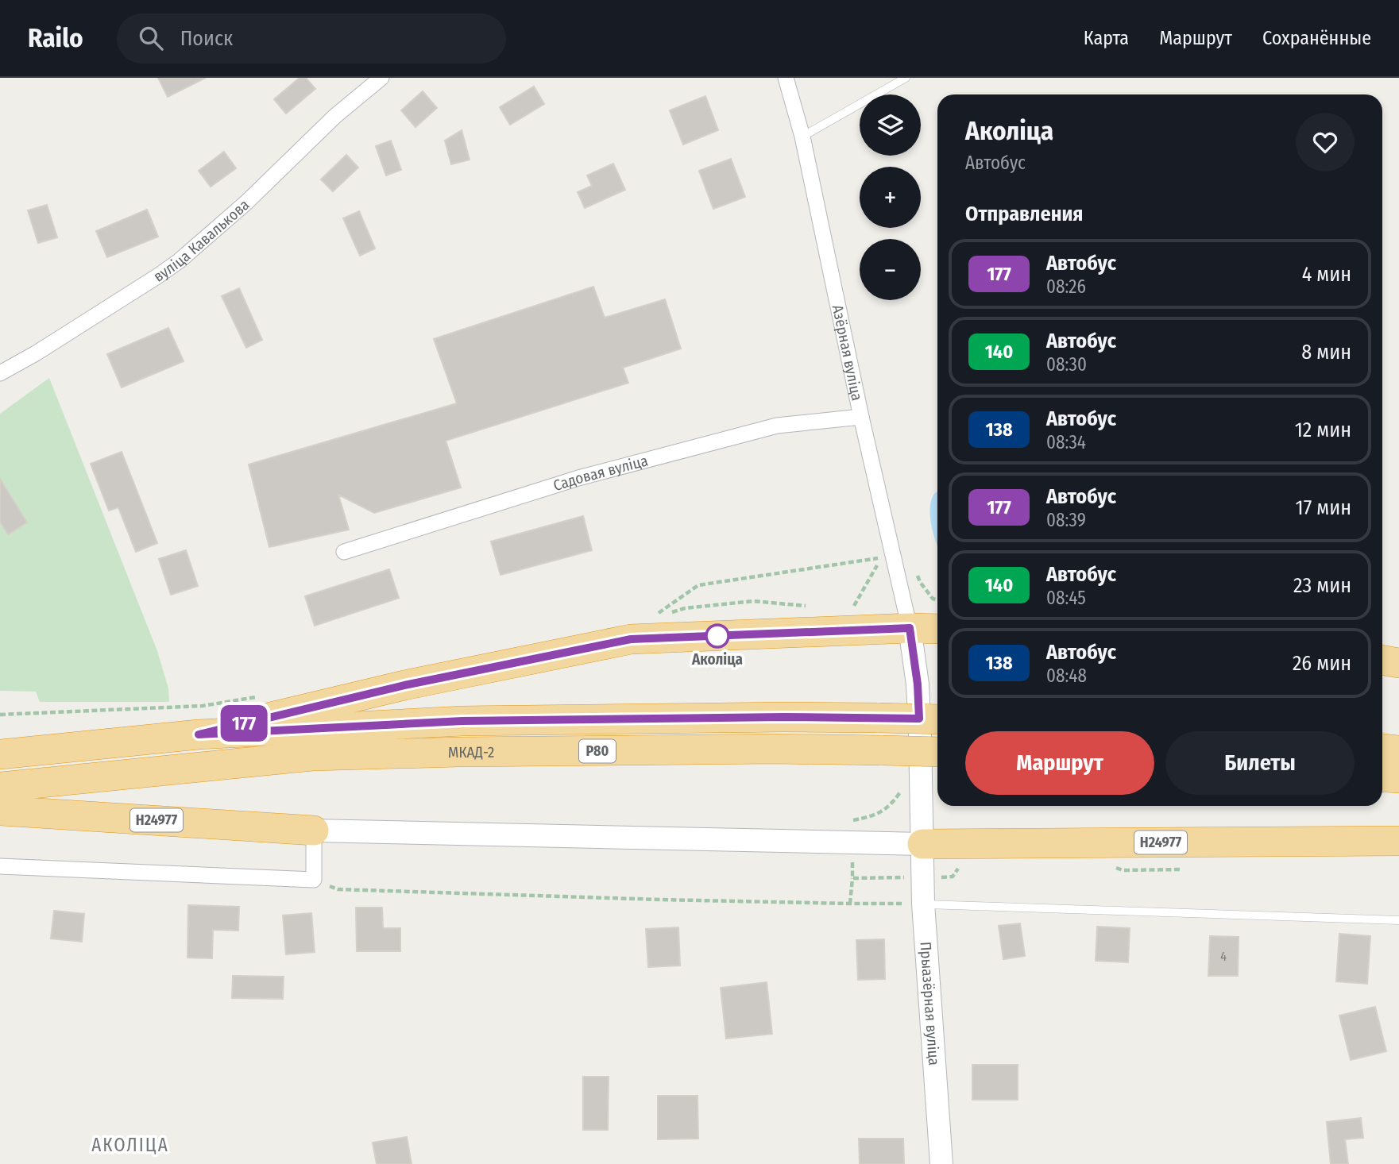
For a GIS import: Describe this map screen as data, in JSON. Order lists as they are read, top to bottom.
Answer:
{
  "streets": {
    "highway": ["Р80", "МКАД-2", "Н24977"],
    "street": [
      "вуліца Кавалькова",
      "Азёрная вуліца",
      "Садовая вуліца",
      "Прыазёрная вуліца"
    ]
  },
  "crossings": [
    ["Азёрная вуліца", "Садовая вуліца"],
    ["Азёрная вуліца", "Прыазёрная вуліца"],
    ["Н24977", "Прыазёрная вуліца"]
  ],
  "districts": ["АКОЛІЦА"],
  "places": ["Аколіца"],
  "lines": ["bus line 177"],
  "house_numbers": ["4"],
  "page": {
    "header": "Railo",
    "search": "Поиск",
    "nav": ["Карта", "Маршрут", "Сохранённые"],
    "on_map": "177",
    "map_buttons": ["+", "−"],
    "heading": [
      ["Аколіца", "Автобус"],
      "Отправления"
    ],
    "list": [
      {
        "mark": "177",
        "name": "Автобус",
        "note": "08:26",
        "value": "4 мин"
      },
      {
        "mark": "140",
        "name": "Автобус",
        "note": "08:30",
        "value": "8 мин"
      },
      {
        "mark": "138",
        "name": "Автобус",
        "note": "08:34",
        "value": "12 мин"
      },
      {
        "mark": "177",
        "name": "Автобус",
        "note": "08:39",
        "value": "17 мин"
      },
      {
        "mark": "140",
        "name": "Автобус",
        "note": "08:45",
        "value": "23 мин"
      },
      {
        "mark": "138",
        "name": "Автобус",
        "note": "08:48",
        "value": "26 мин"
      }
    ],
    "buttons": ["Маршрут", "Билеты"]
  }
}
